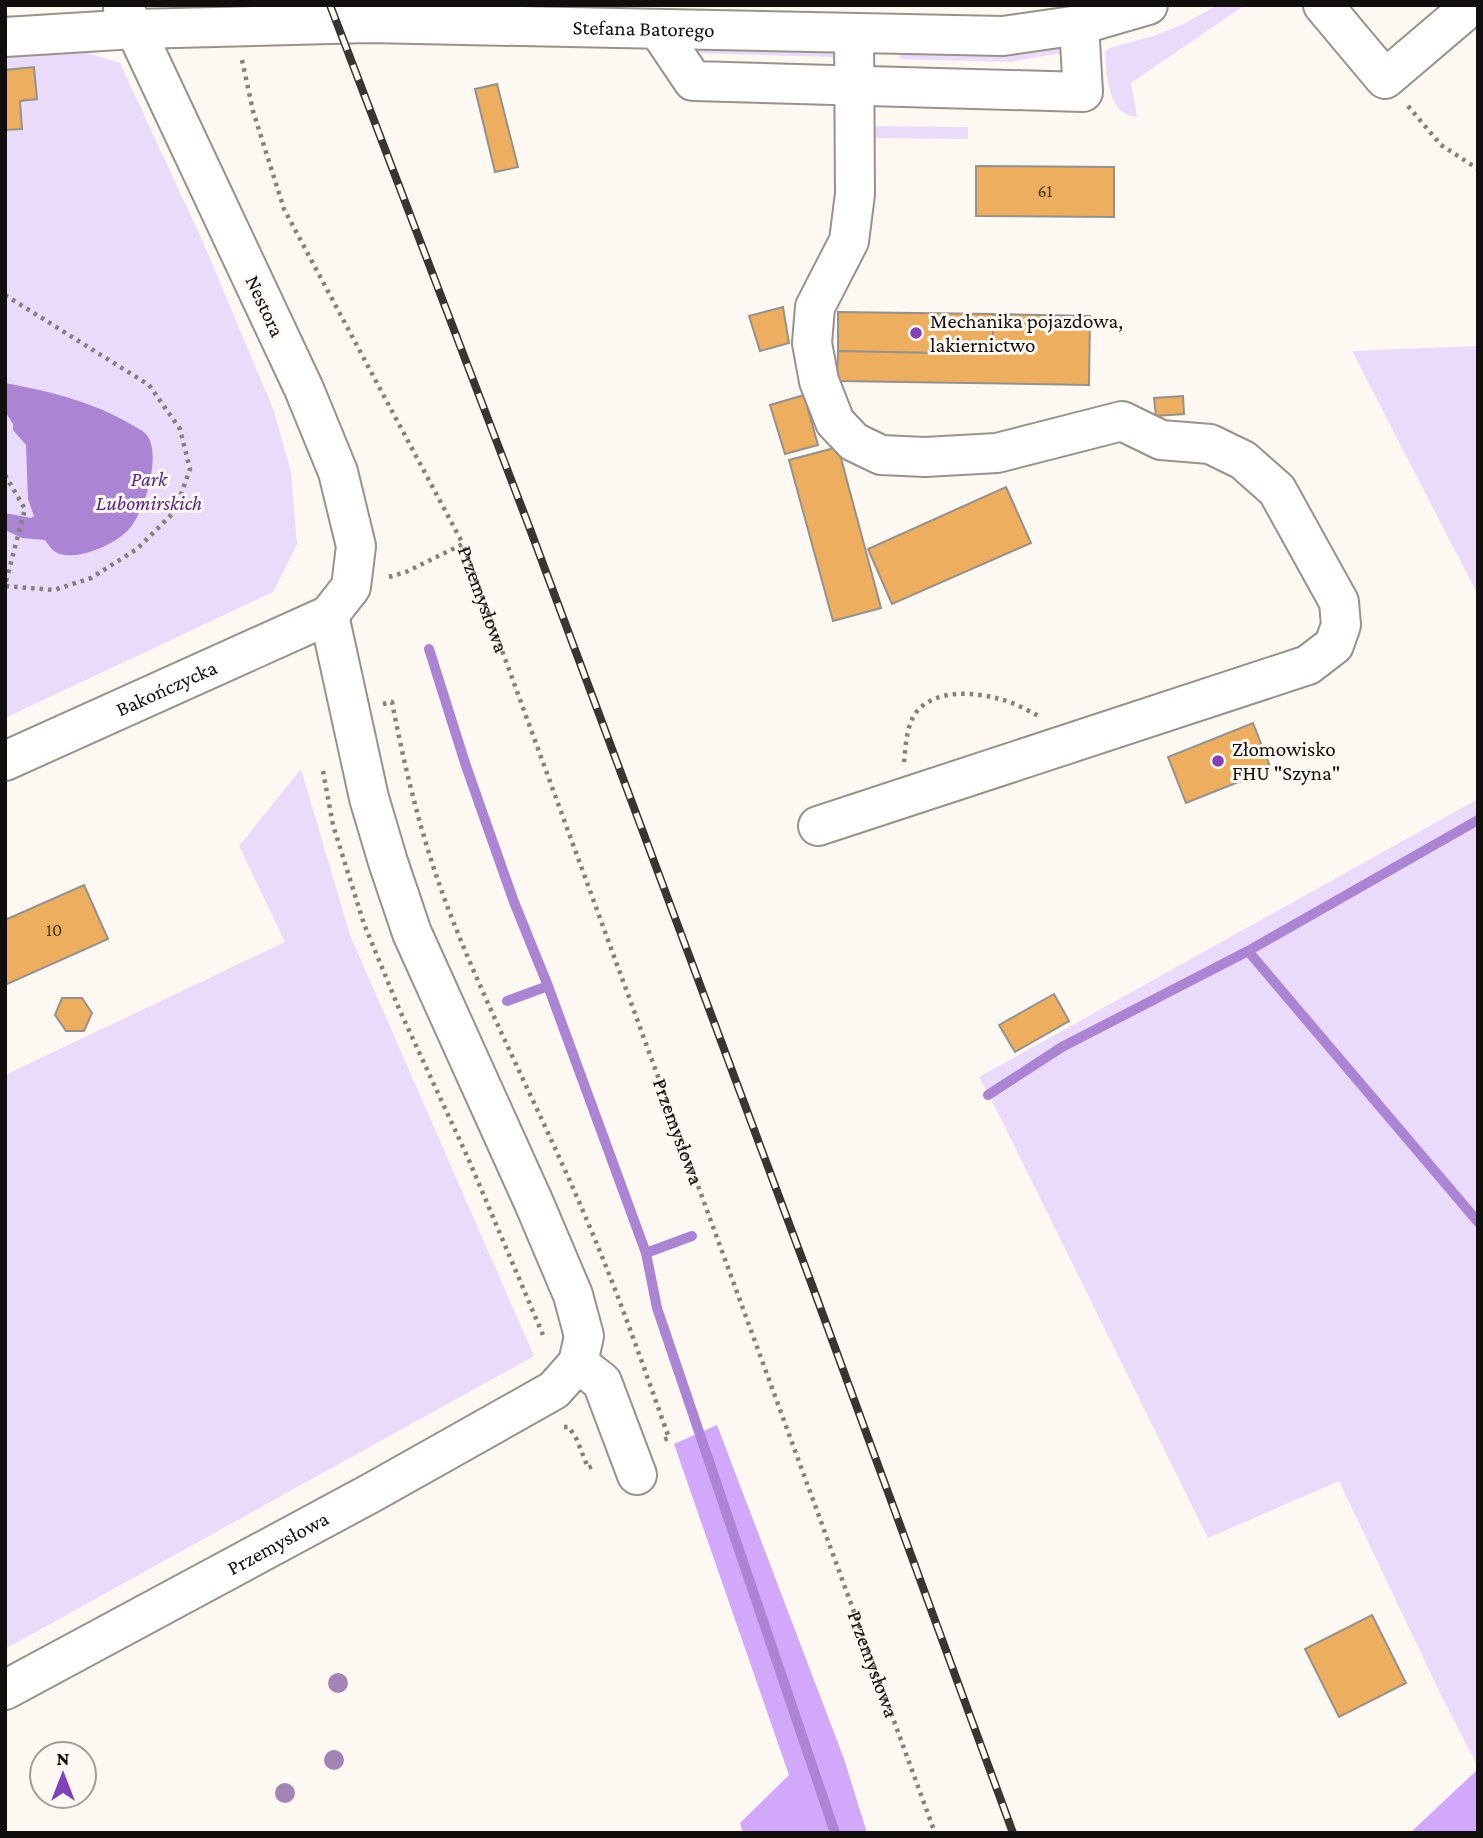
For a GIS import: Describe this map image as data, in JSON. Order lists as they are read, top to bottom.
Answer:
{
  "streets": {
    "street": [
      "Stefana Batorego",
      "Nestora",
      "Przemysłowa",
      "Bakończycka"
    ]
  },
  "crossings": [
    ["Stefana Batorego", "Nestora"],
    ["Nestora", "Przemysłowa"],
    ["Nestora", "Bakończycka"],
    ["Przemysłowa", "Bakończycka"]
  ],
  "parks": ["Park Lubomirskich"],
  "places": ["Mechanika pojazdowa, lakiernictwo", "Złomowisko FHU \"Szyna\""],
  "house_numbers": ["61", "10"],
  "north": "top"
}
